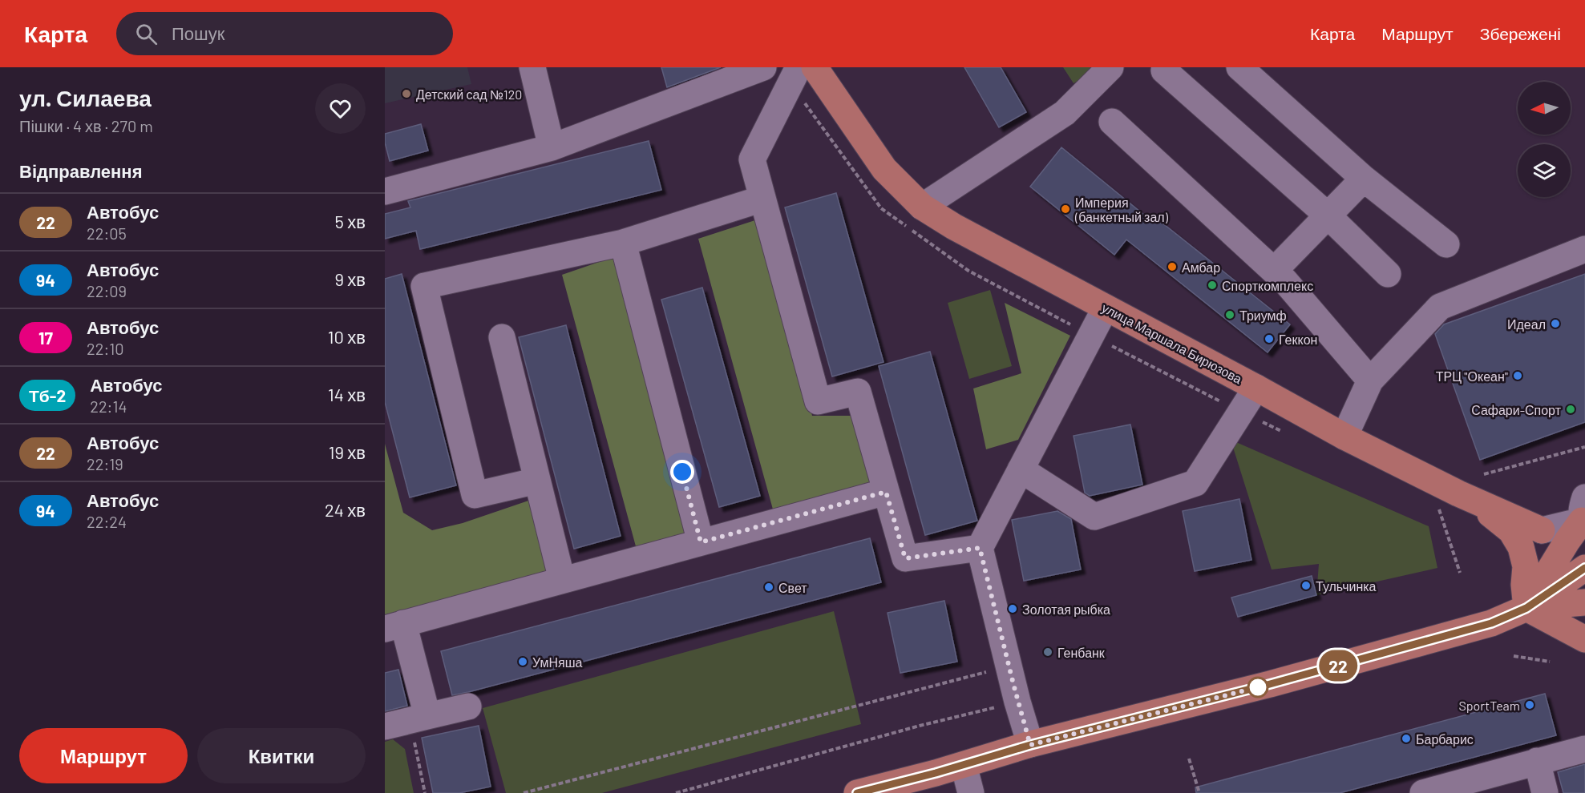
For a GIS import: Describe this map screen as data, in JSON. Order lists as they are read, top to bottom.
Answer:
{
  "streets": {
    "main road": ["улица Маршала Бирюзова"]
  },
  "places": [
    "Детский сад №120",
    "Империя (банкетный зал)",
    "Амбар",
    "Спорткомплекс",
    "Триумф",
    "Идеал",
    "Геккон",
    "ТРЦ \"Океан\"",
    "Сафари-Спорт",
    "Тульчинка",
    "Свет",
    "Золотая рыбка",
    "Генбанк",
    "УмНяша",
    "SportTeam",
    "Барбарис"
  ],
  "lines": ["bus line 22"],
  "north": "left",
  "page": {
    "header": "Карта",
    "search": "Пошук",
    "nav": ["Карта", "Маршрут", "Збережені"],
    "heading": [
      ["ул. Силаева", "Пішки · 4 хв · 270 m"],
      "Відправлення"
    ],
    "on_map": "22",
    "list": [
      {
        "mark": "22",
        "name": "Автобус",
        "note": "22:05",
        "value": "5 хв"
      },
      {
        "mark": "94",
        "name": "Автобус",
        "note": "22:09",
        "value": "9 хв"
      },
      {
        "mark": "17",
        "name": "Автобус",
        "note": "22:10",
        "value": "10 хв"
      },
      {
        "mark": "Тб-2",
        "name": "Автобус",
        "note": "22:14",
        "value": "14 хв"
      },
      {
        "mark": "22",
        "name": "Автобус",
        "note": "22:19",
        "value": "19 хв"
      },
      {
        "mark": "94",
        "name": "Автобус",
        "note": "22:24",
        "value": "24 хв"
      }
    ],
    "buttons": ["Маршрут", "Квитки"]
  }
}
